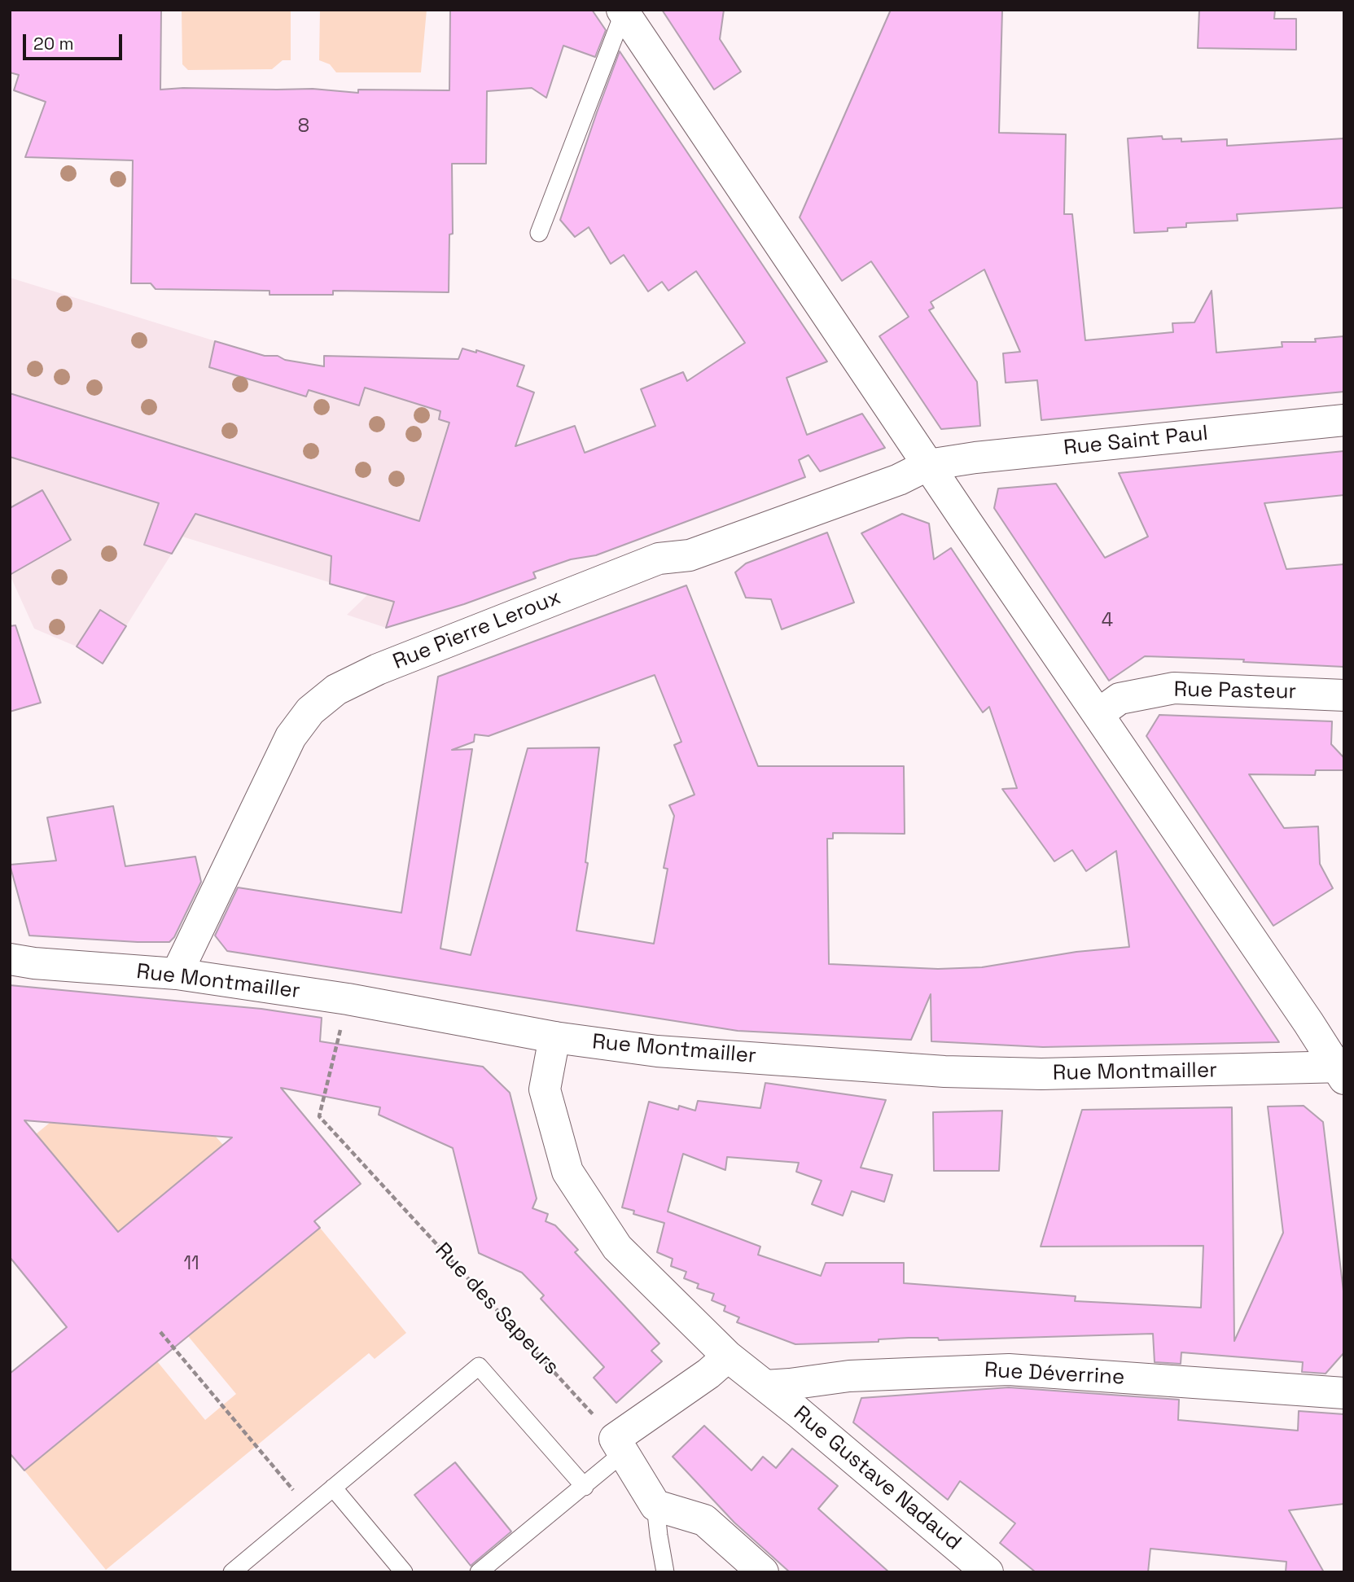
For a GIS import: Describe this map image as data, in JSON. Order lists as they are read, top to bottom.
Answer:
{
  "streets": {
    "street": [
      "Rue Saint Paul",
      "Rue Pierre Leroux",
      "Rue Pasteur",
      "Rue Montmailler",
      "Rue Déverrine",
      "Rue Gustave Nadaud"
    ],
    "path": ["Rue des Sapeurs"]
  },
  "crossings": [
    ["Rue Saint Paul", "Rue Pierre Leroux"],
    ["Rue Pierre Leroux", "Rue Montmailler"],
    ["Rue Montmailler", "Rue des Sapeurs"],
    ["Rue Montmailler", "Rue Gustave Nadaud"],
    ["Rue Déverrine", "Rue Gustave Nadaud"]
  ],
  "house_numbers": ["8", "4", "11"],
  "scale_bar": "20 m"
}
